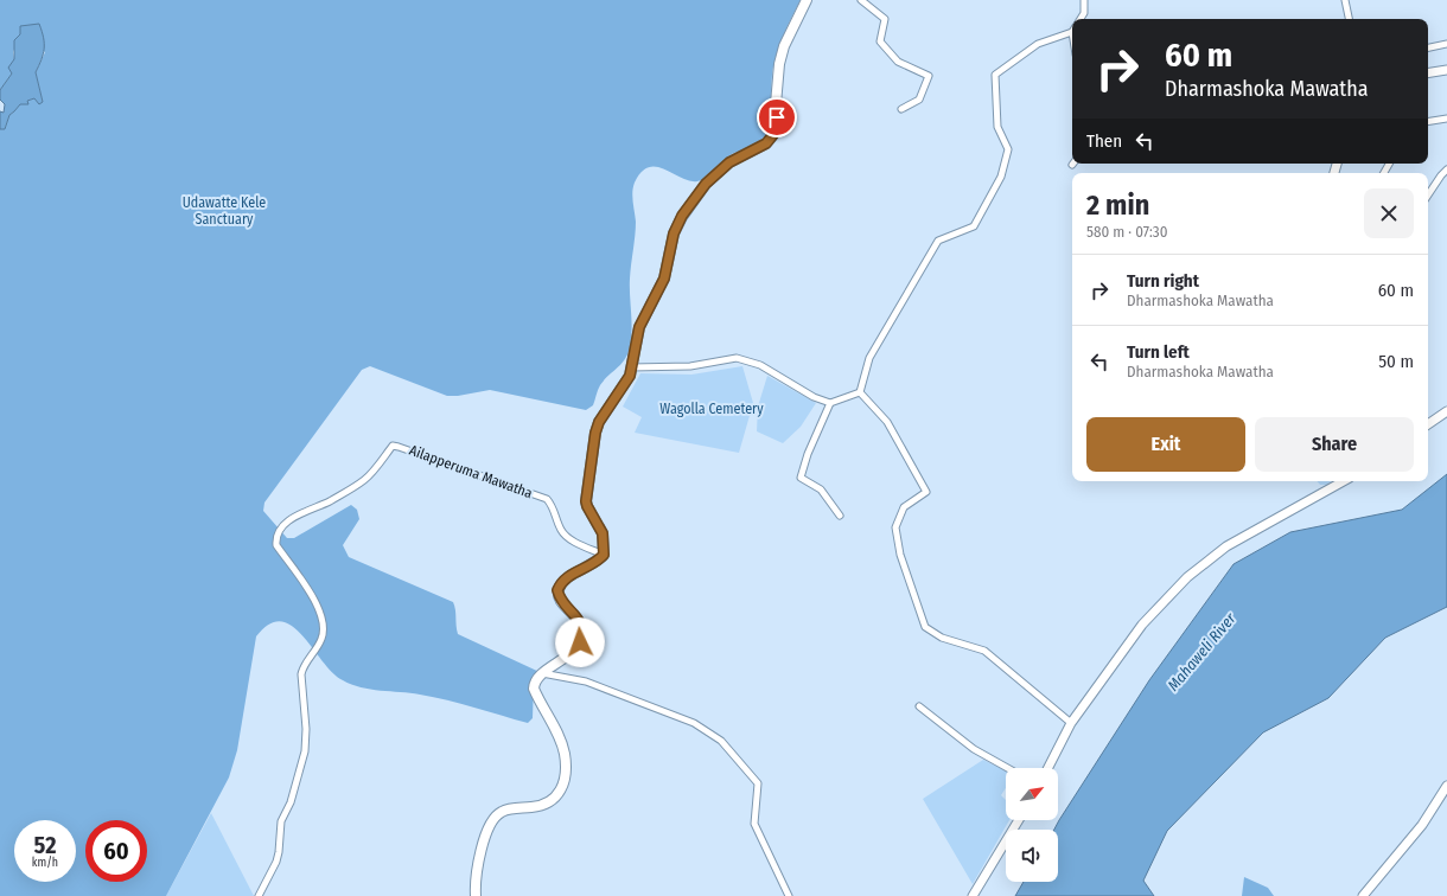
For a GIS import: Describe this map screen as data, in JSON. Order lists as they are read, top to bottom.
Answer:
{
  "streets": {
    "street": ["Ailapperuma Mawatha"]
  },
  "water": ["Mahaweli River"],
  "parks": ["Udawatte Kele Sanctuary", "Wagolla Cemetery"],
  "north": "top right",
  "page": {
    "turn": ["60 m", "Dharmashoka Mawatha"],
    "then": "Then",
    "heading": ["2 min", "580 m · 07:30"],
    "list": [
      {
        "name": "Turn right",
        "note": "Dharmashoka Mawatha",
        "value": "60 m"
      },
      {
        "name": "Turn left",
        "note": "Dharmashoka Mawatha",
        "value": "50 m"
      }
    ],
    "buttons": ["Exit", "Share"],
    "speed": "52 km/h",
    "limit": "60"
  }
}
